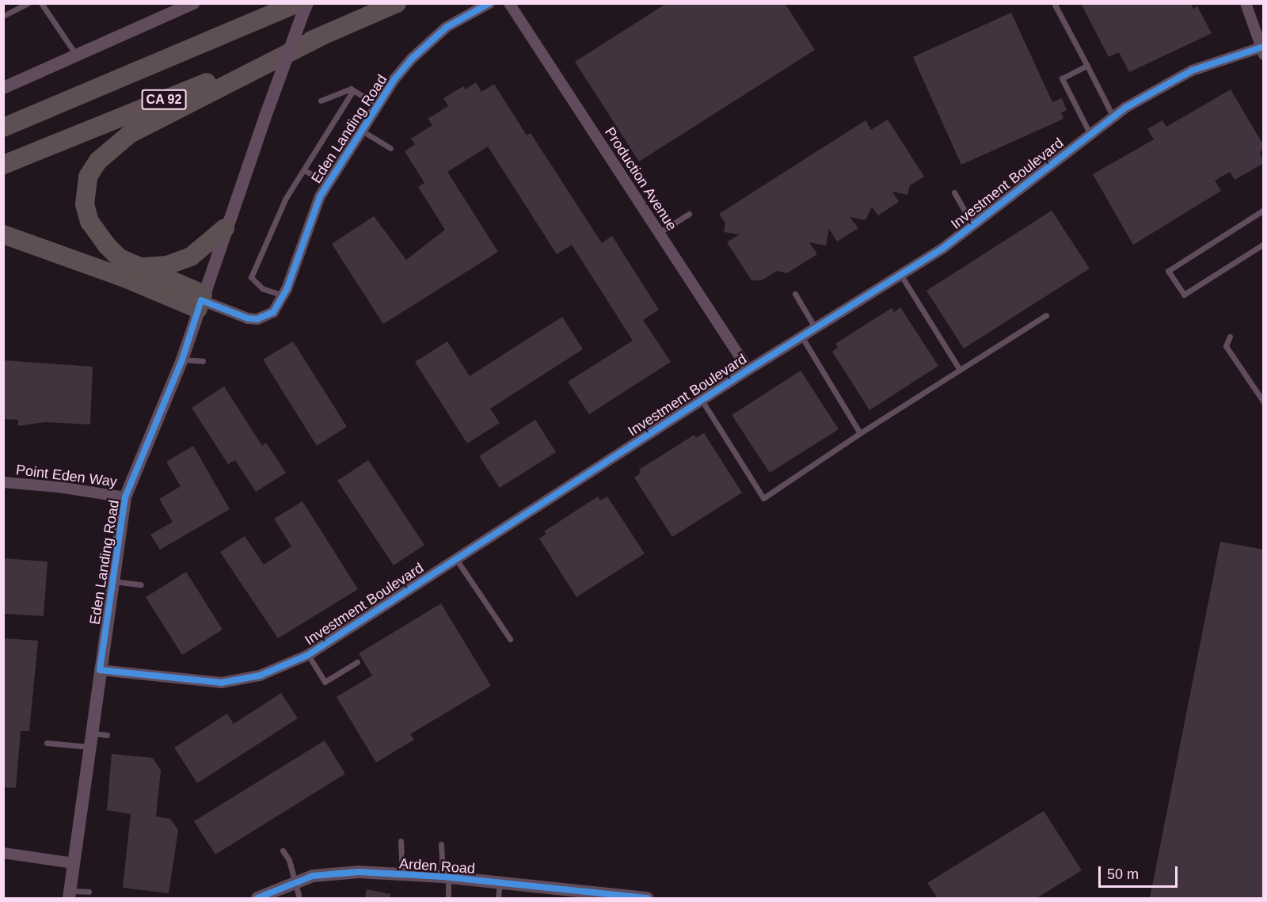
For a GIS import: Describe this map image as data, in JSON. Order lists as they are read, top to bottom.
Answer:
{
  "streets": {
    "highway": ["CA 92"],
    "street": [
      "Eden Landing Road",
      "Production Avenue",
      "Investment Boulevard",
      "Point Eden Way",
      "Arden Road"
    ]
  },
  "crossings": [
    ["CA 92", "Eden Landing Road"],
    ["Eden Landing Road", "Investment Boulevard"],
    ["Eden Landing Road", "Point Eden Way"],
    ["Production Avenue", "Investment Boulevard"]
  ],
  "scale_bar": "50 m"
}
